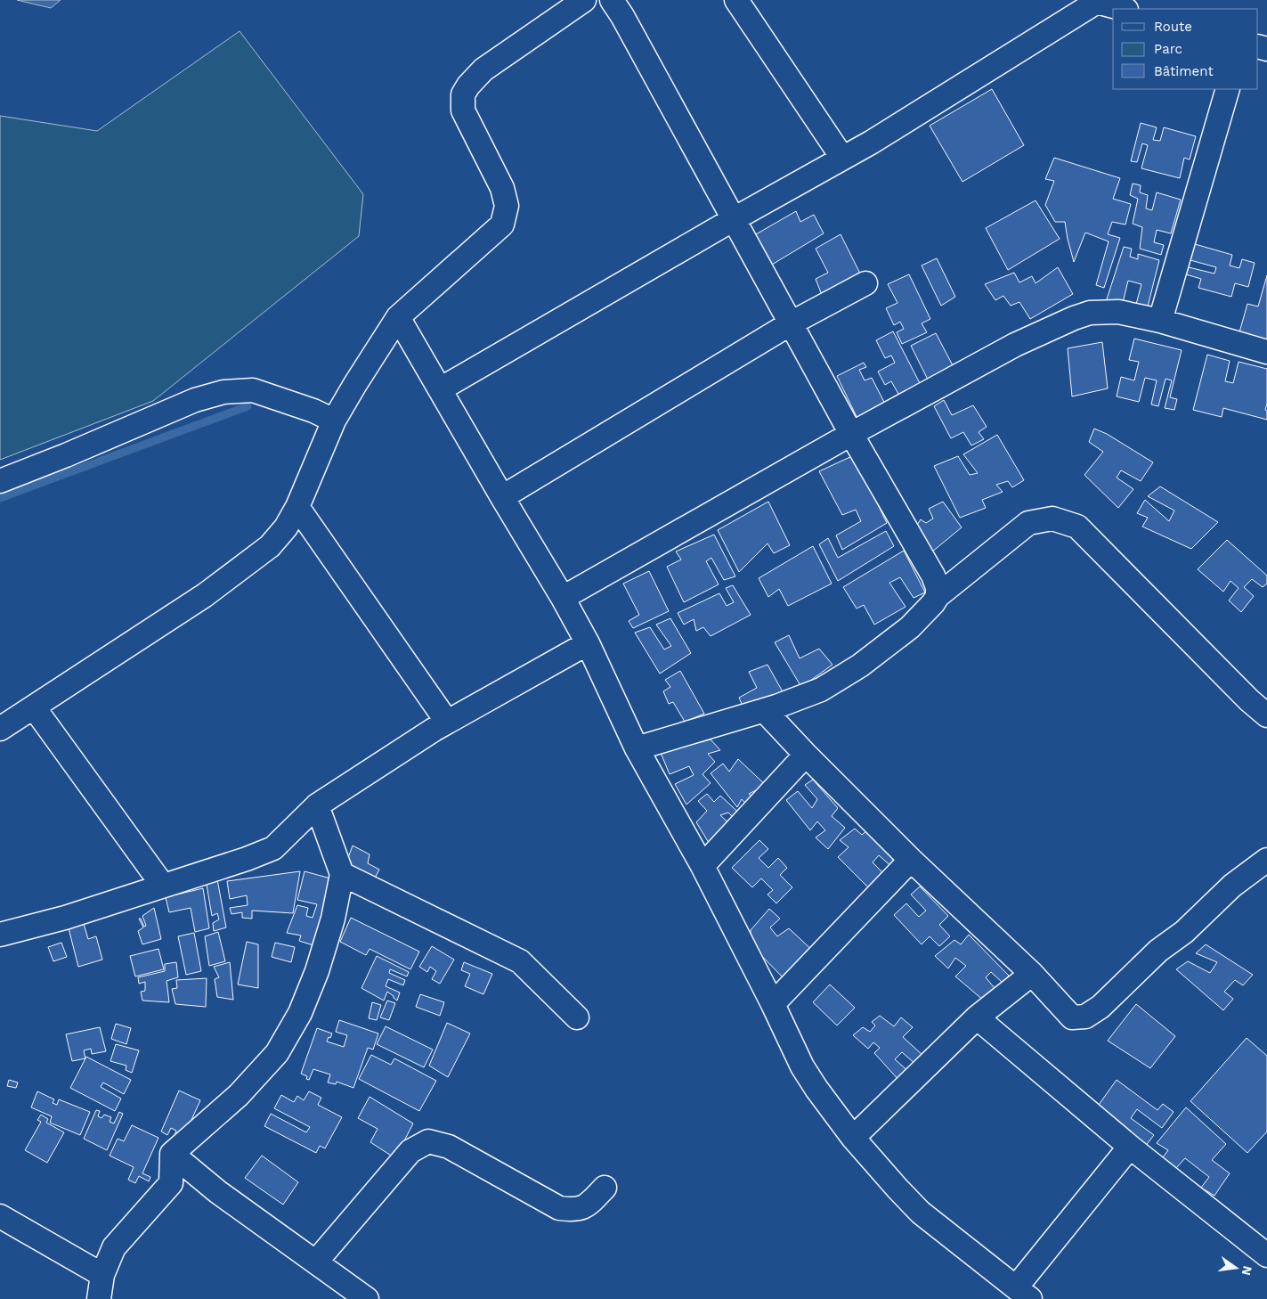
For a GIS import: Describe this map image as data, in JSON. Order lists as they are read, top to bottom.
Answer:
{
  "legend": ["Route", "Parc", "Bâtiment"],
  "north": "right"
}
